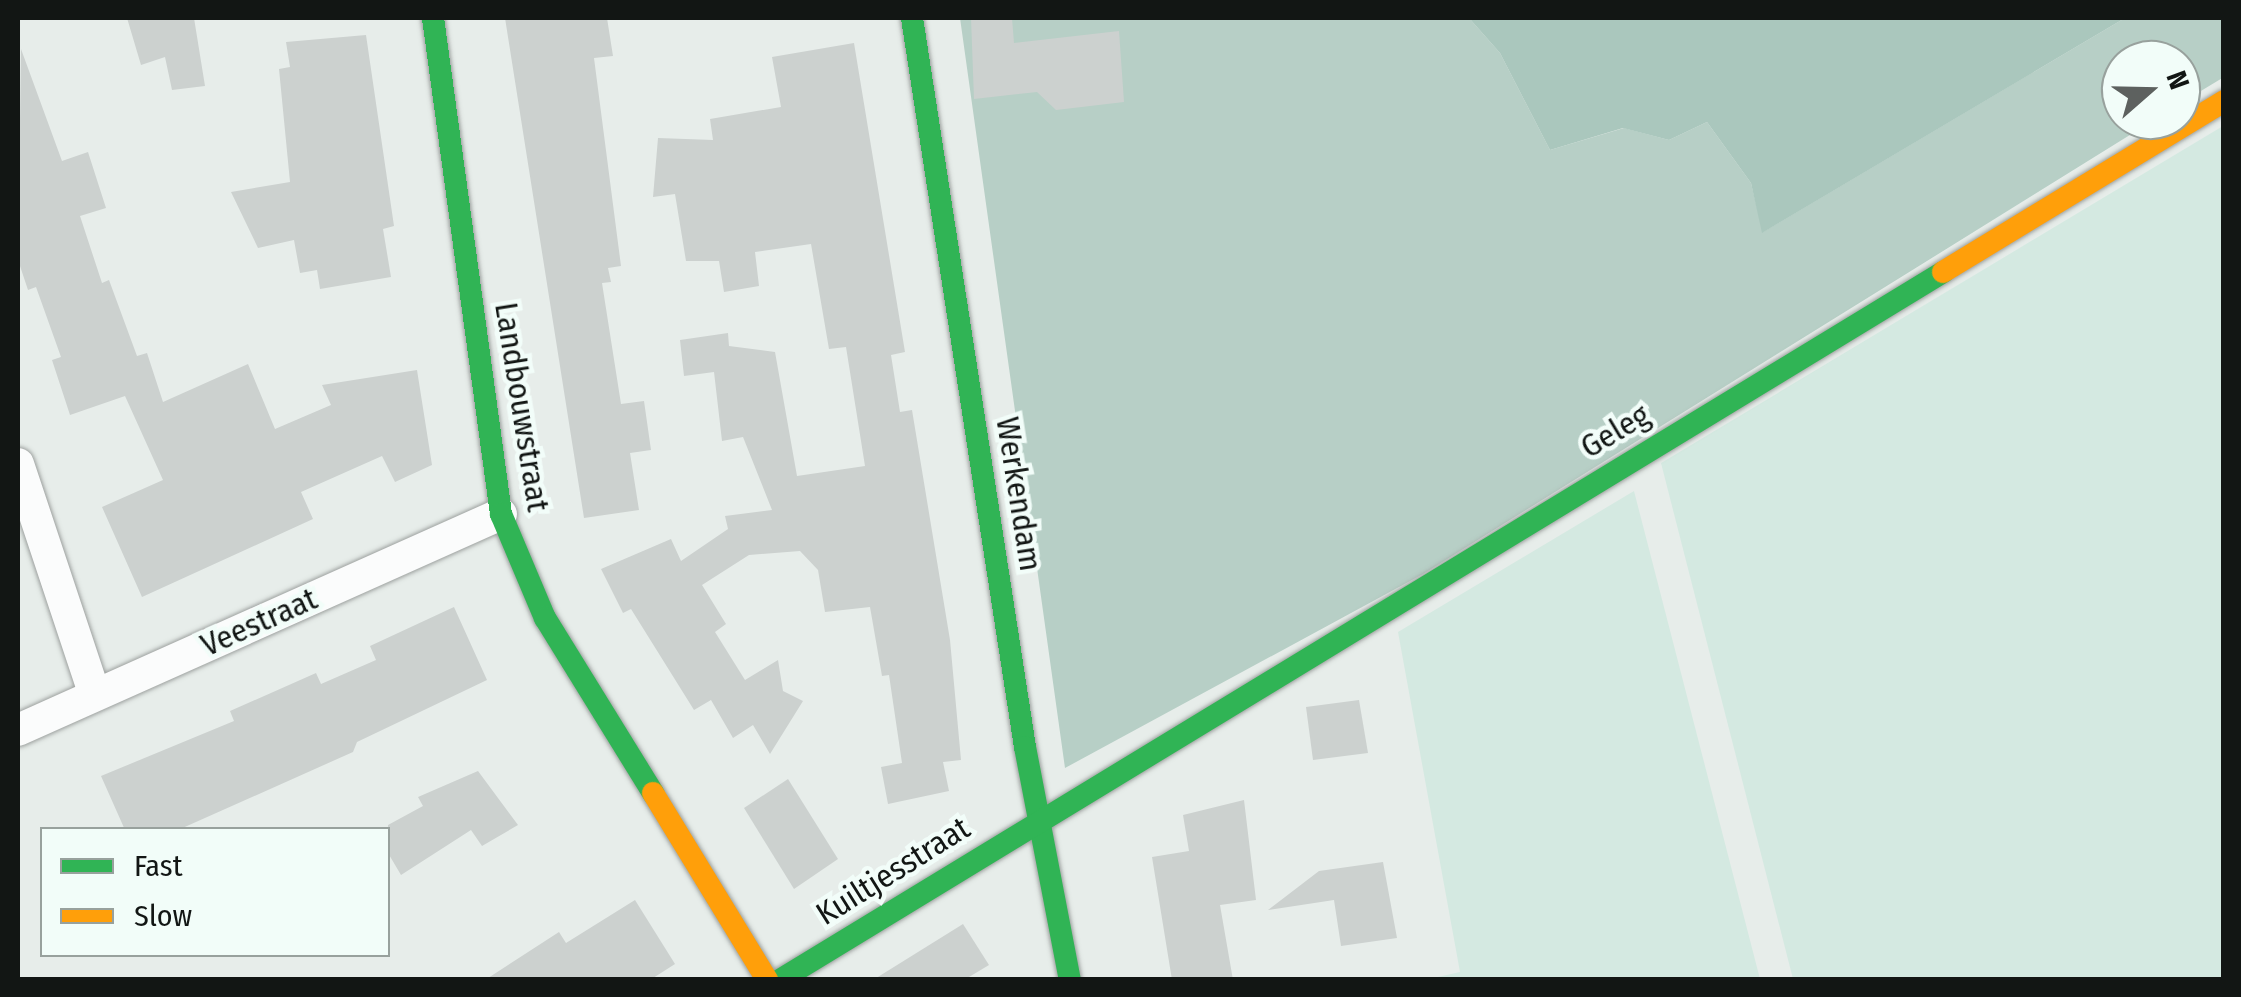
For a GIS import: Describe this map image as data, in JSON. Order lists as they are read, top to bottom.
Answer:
{
  "streets": {
    "street": [
      "Landbouwstraat",
      "Geleg",
      "Werkendam",
      "Veestraat",
      "Kuiltjesstraat"
    ]
  },
  "crossings": [
    ["Landbouwstraat", "Veestraat"],
    ["Geleg", "Werkendam"],
    ["Geleg", "Kuiltjesstraat"],
    ["Werkendam", "Kuiltjesstraat"]
  ],
  "legend": ["Fast", "Slow"],
  "north": "right"
}
